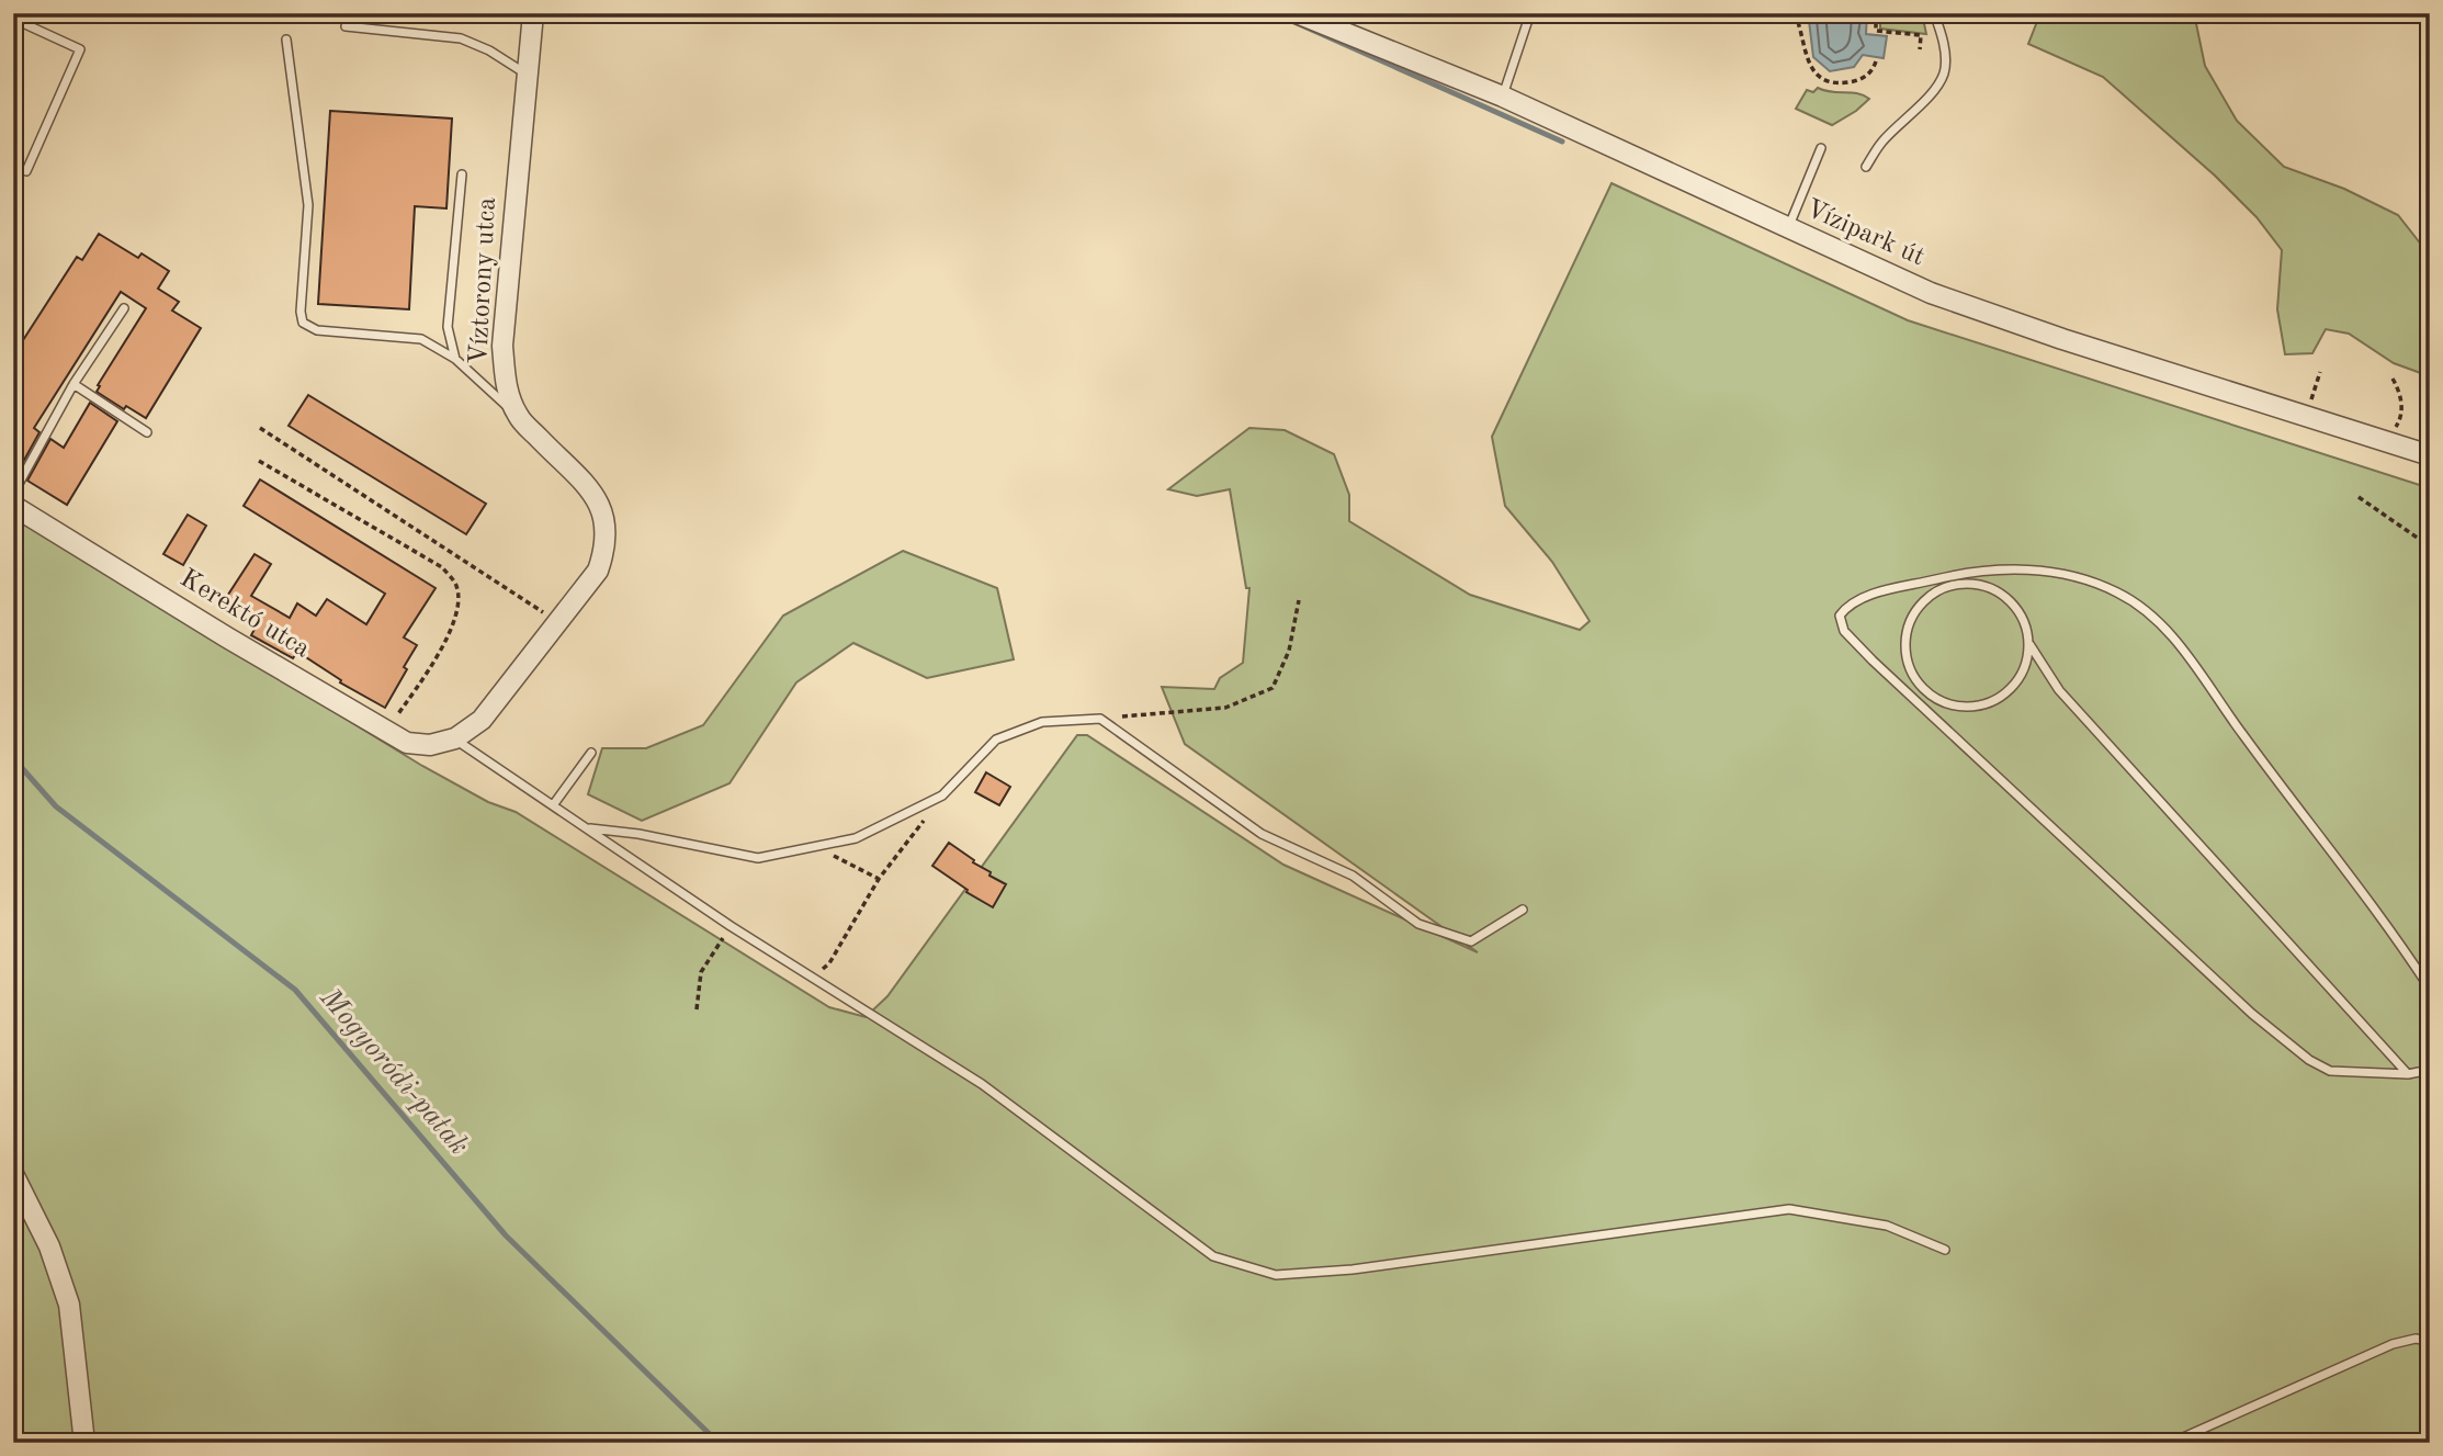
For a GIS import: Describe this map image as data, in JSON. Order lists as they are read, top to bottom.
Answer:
{
  "streets": {
    "street": ["Vízipark út", "Víztorony utca", "Kerektó utca"]
  },
  "crossings": [
    ["Víztorony utca", "Kerektó utca"]
  ],
  "water": ["Mogyoródi-patak"]
}
